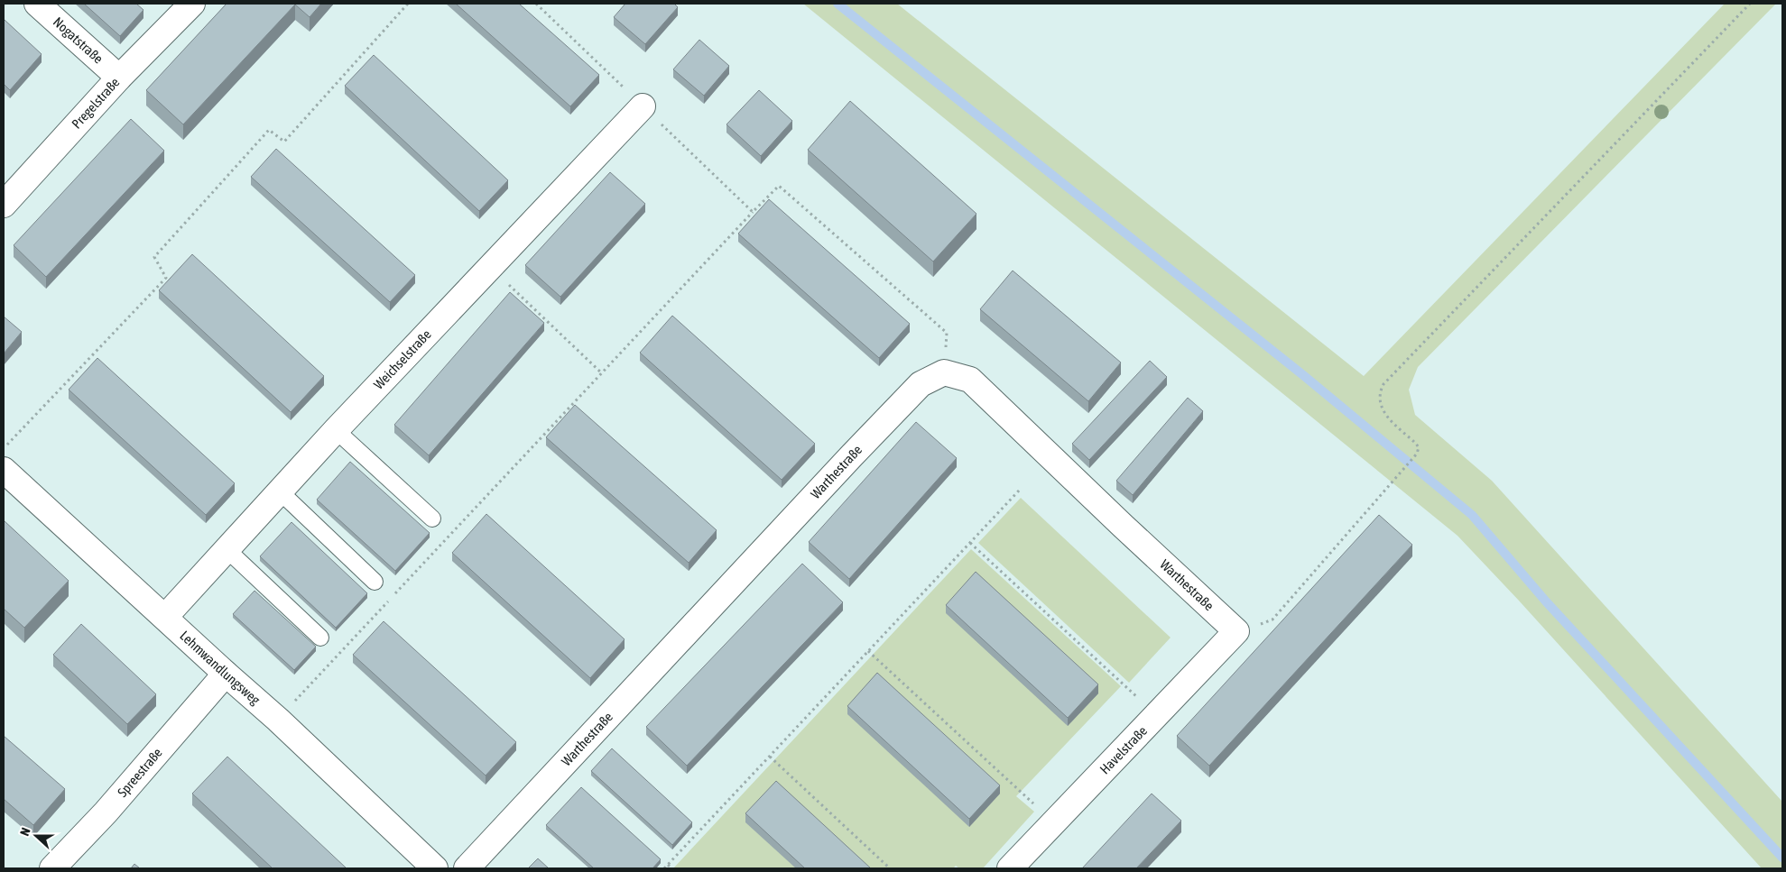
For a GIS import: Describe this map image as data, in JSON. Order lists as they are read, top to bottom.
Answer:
{
  "streets": {
    "street": [
      "Nogatstraße",
      "Pregelstraße",
      "Weichselstraße",
      "Warthestraße",
      "Lehmwandlungsweg",
      "Havelstraße",
      "Spreestraße"
    ]
  },
  "crossings": [
    ["Nogatstraße", "Pregelstraße"],
    ["Weichselstraße", "Lehmwandlungsweg"],
    ["Warthestraße", "Havelstraße"],
    ["Lehmwandlungsweg", "Spreestraße"]
  ],
  "north": "left"
}
